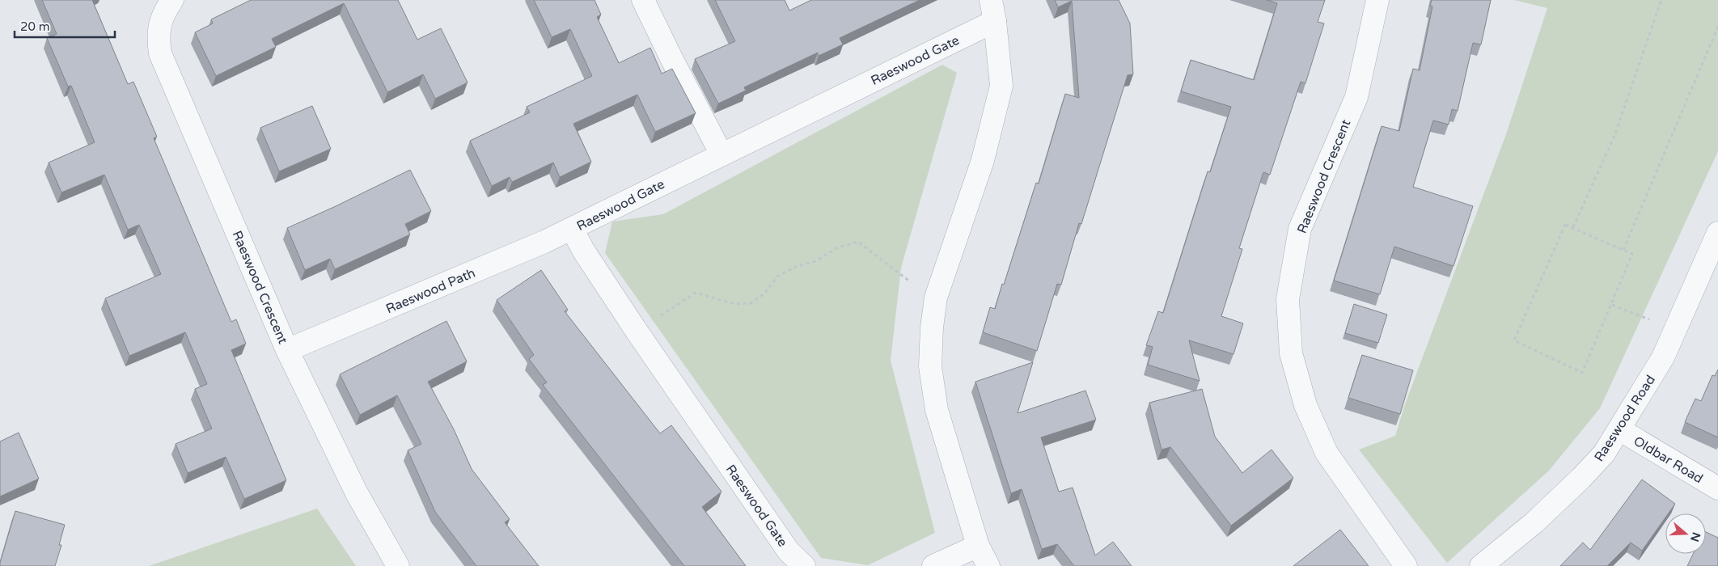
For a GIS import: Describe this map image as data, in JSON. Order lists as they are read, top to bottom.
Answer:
{
  "streets": {
    "street": [
      "Raeswood Gate",
      "Raeswood Crescent",
      "Raeswood Path",
      "Raeswood Road",
      "Oldbar Road"
    ]
  },
  "crossings": [
    ["Raeswood Gate", "Raeswood Path"],
    ["Raeswood Crescent", "Raeswood Path"],
    ["Raeswood Road", "Oldbar Road"]
  ],
  "scale_bar": "20 m",
  "north": "right"
}
